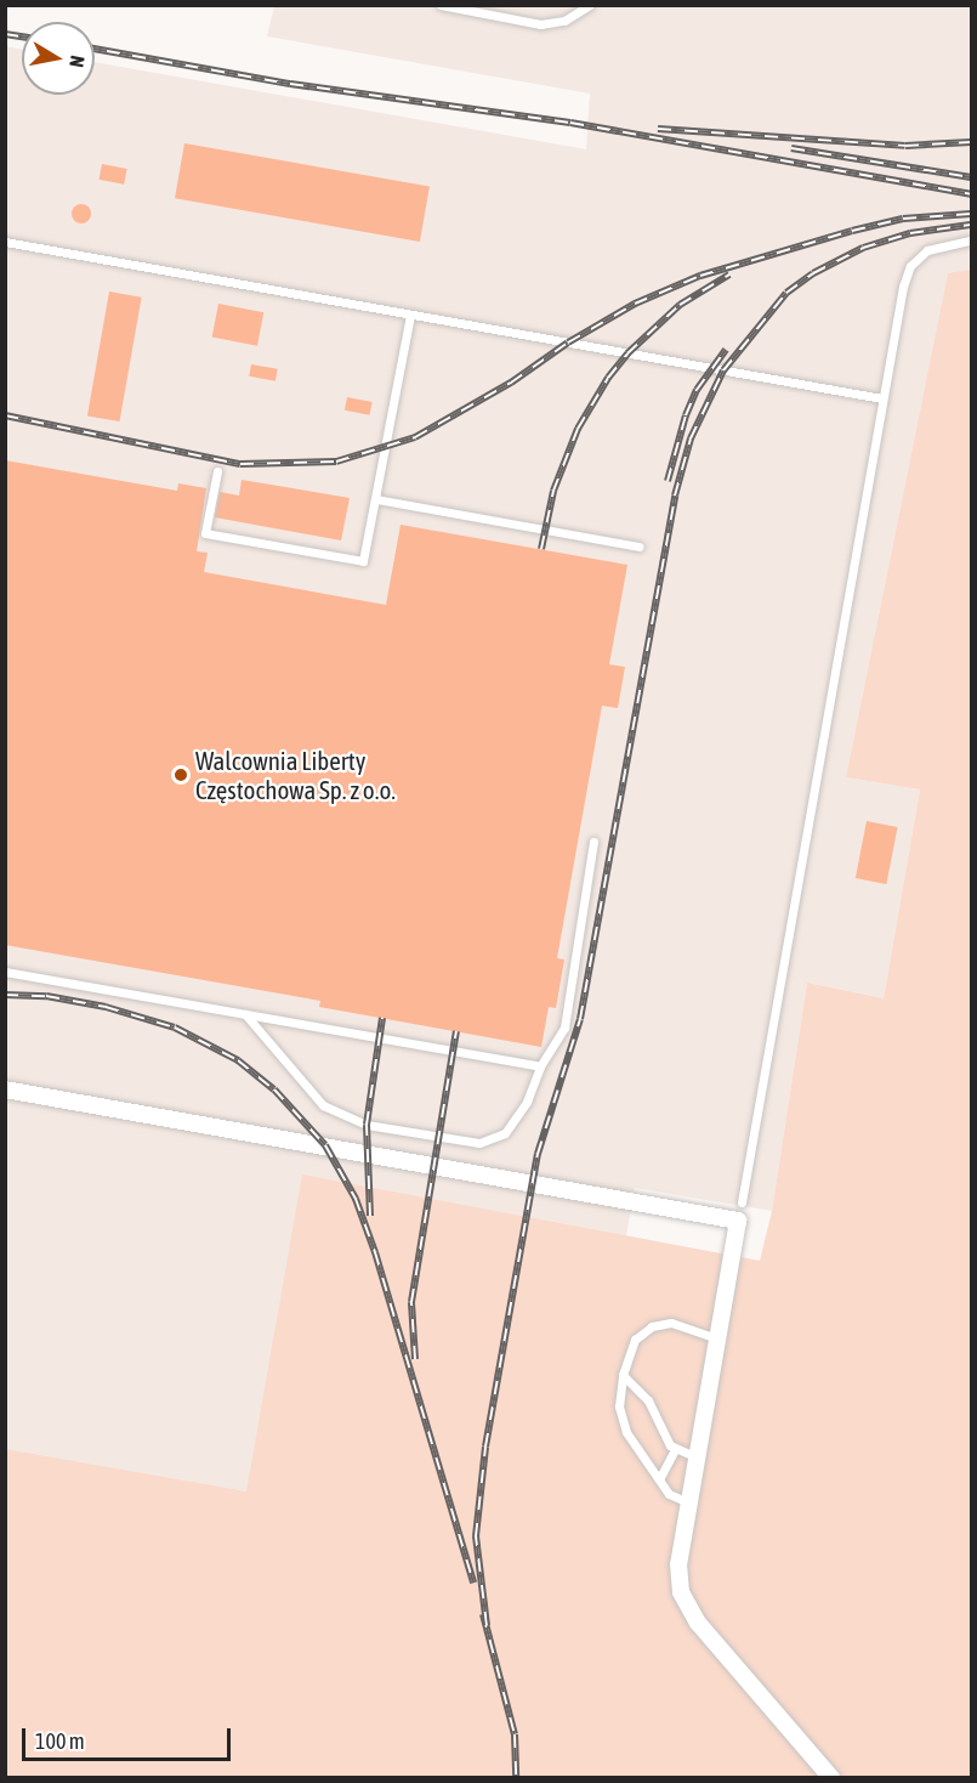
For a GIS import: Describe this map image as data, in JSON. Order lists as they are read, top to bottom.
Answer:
{
  "places": ["Walcownia Liberty Częstochowa Sp. z o.o."],
  "scale_bar": "100 m",
  "north": "right"
}
